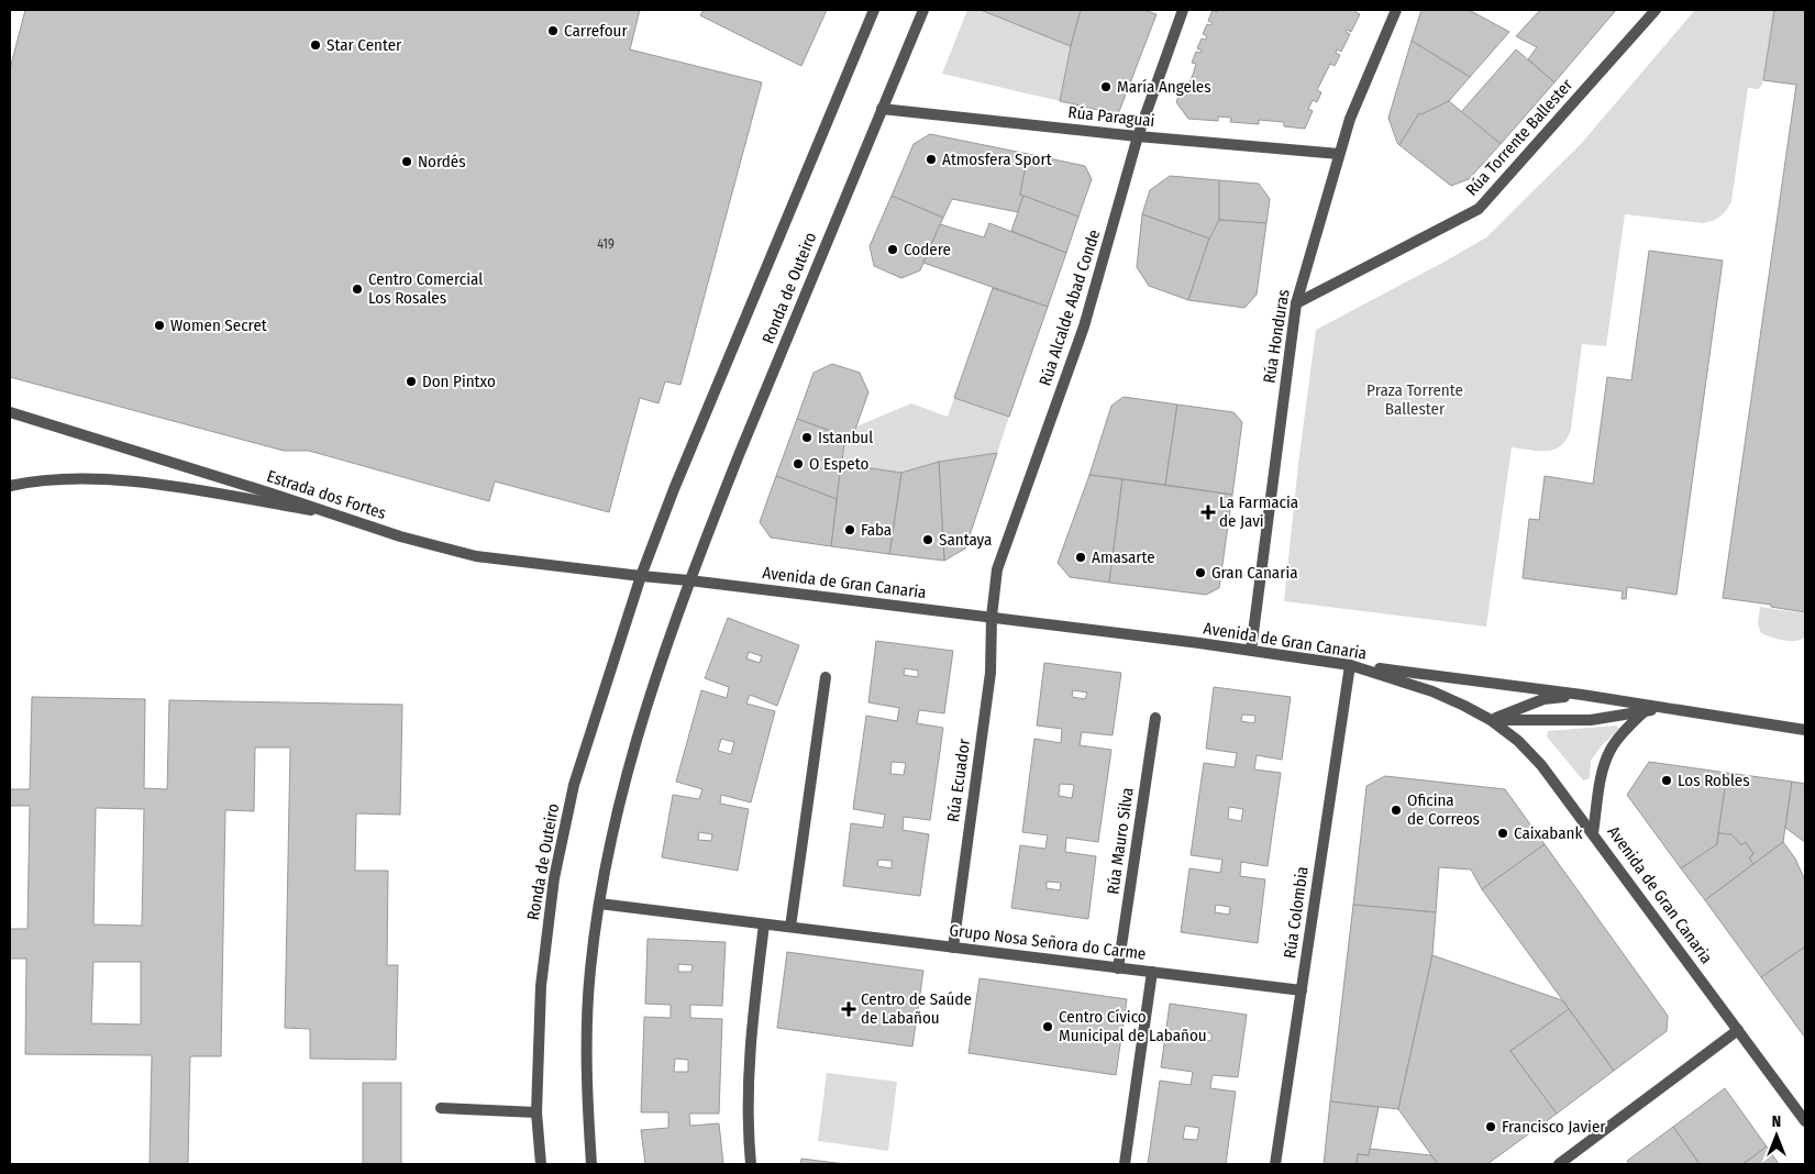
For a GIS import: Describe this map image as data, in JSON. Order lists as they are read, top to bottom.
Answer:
{
  "streets": {
    "street": [
      "Rúa Paraguai",
      "Rúa Torrente Ballester",
      "Ronda de Outeiro",
      "Rúa Alcalde Abad Conde",
      "Rúa Honduras",
      "Estrada dos Fortes",
      "Avenida de Gran Canaria",
      "Rúa Ecuador",
      "Rúa Mauro Silva",
      "Rúa Colombia",
      "Grupo Nosa Señora do Carme"
    ]
  },
  "crossings": [
    ["Rúa Paraguai", "Ronda de Outeiro"],
    ["Rúa Paraguai", "Rúa Alcalde Abad Conde"],
    ["Rúa Paraguai", "Rúa Honduras"],
    ["Rúa Torrente Ballester", "Rúa Honduras"],
    ["Ronda de Outeiro", "Estrada dos Fortes"],
    ["Ronda de Outeiro", "Avenida de Gran Canaria"],
    ["Ronda de Outeiro", "Grupo Nosa Señora do Carme"],
    ["Rúa Alcalde Abad Conde", "Avenida de Gran Canaria"],
    ["Rúa Alcalde Abad Conde", "Rúa Ecuador"],
    ["Rúa Honduras", "Avenida de Gran Canaria"],
    ["Avenida de Gran Canaria", "Rúa Ecuador"],
    ["Avenida de Gran Canaria", "Rúa Colombia"],
    ["Rúa Ecuador", "Grupo Nosa Señora do Carme"],
    ["Rúa Mauro Silva", "Grupo Nosa Señora do Carme"],
    ["Rúa Colombia", "Grupo Nosa Señora do Carme"]
  ],
  "parks": ["Praza Torrente Ballester"],
  "places": {
    "other": [
      "Carrefour",
      "Star Center",
      "María Angeles",
      "Atmosfera Sport",
      "Nordés",
      "Codere",
      "Centro Comercial Los Rosales",
      "Women Secret",
      "Don Pintxo",
      "Istanbul",
      "O Espeto",
      "Faba",
      "Santaya",
      "Amasarte",
      "Gran Canaria",
      "Los Robles",
      "Oficina de Correos",
      "Caixabank",
      "Centro Cívico Municipal de Labañou",
      "Francisco Javier"
    ],
    "health": ["La Farmacia de Javi", "Centro de Saúde de Labañou"]
  },
  "house_numbers": ["419"],
  "north": "top"
}
